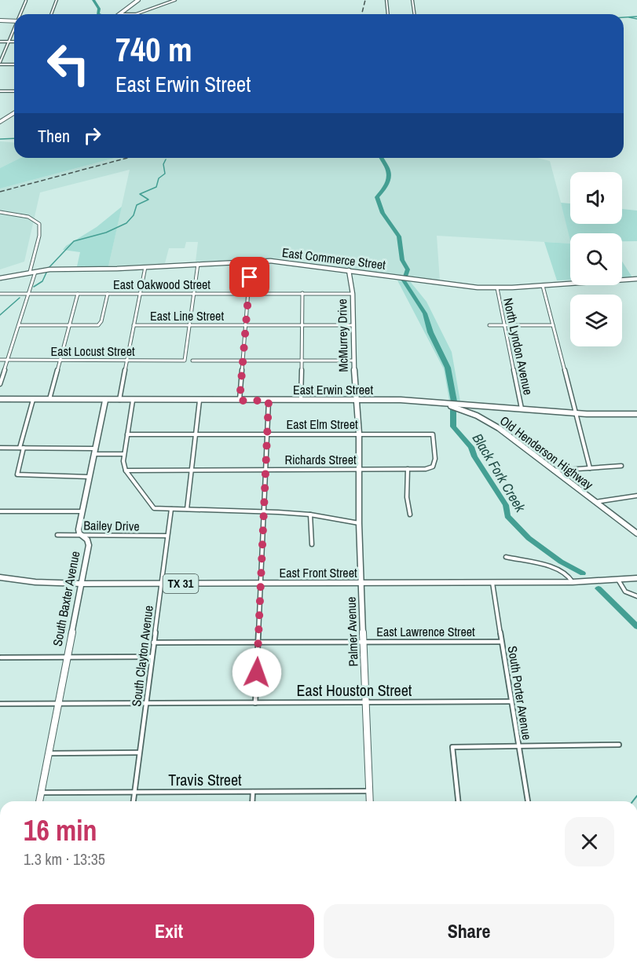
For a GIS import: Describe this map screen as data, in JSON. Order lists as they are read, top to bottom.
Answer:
{
  "streets": {
    "street": [
      "East Commerce Street",
      "East Oakwood Street",
      "East Line Street",
      "McMurrey Drive",
      "North Lyndon Avenue",
      "East Locust Street",
      "East Erwin Street",
      "East Elm Street",
      "Old Henderson Highway",
      "Richards Street",
      "Bailey Drive",
      "East Front Street",
      "TX 31",
      "South Baxter Avenue",
      "Palmer Avenue",
      "East Lawrence Street",
      "South Clayton Avenue",
      "East Houston Street",
      "South Porter Avenue",
      "Travis Street"
    ]
  },
  "crossings": [
    ["East Commerce Street", "McMurrey Drive"],
    ["East Commerce Street", "North Lyndon Avenue"],
    ["East Oakwood Street", "McMurrey Drive"],
    ["East Line Street", "McMurrey Drive"],
    ["East Line Street", "East Locust Street"],
    ["McMurrey Drive", "East Erwin Street"],
    ["McMurrey Drive", "Palmer Avenue"],
    ["North Lyndon Avenue", "East Erwin Street"],
    ["East Erwin Street", "Old Henderson Highway"],
    ["East Erwin Street", "South Baxter Avenue"],
    ["East Erwin Street", "Palmer Avenue"],
    ["East Elm Street", "Richards Street"],
    ["East Elm Street", "Palmer Avenue"],
    ["Richards Street", "Palmer Avenue"],
    ["Bailey Drive", "South Baxter Avenue"],
    ["Bailey Drive", "South Clayton Avenue"],
    ["East Front Street", "South Baxter Avenue"],
    ["East Front Street", "Palmer Avenue"],
    ["East Front Street", "South Clayton Avenue"],
    ["East Front Street", "South Porter Avenue"],
    ["South Baxter Avenue", "East Houston Street"],
    ["South Baxter Avenue", "Travis Street"],
    ["Palmer Avenue", "East Lawrence Street"],
    ["Palmer Avenue", "East Houston Street"],
    ["Palmer Avenue", "Travis Street"],
    ["East Lawrence Street", "South Clayton Avenue"],
    ["East Lawrence Street", "South Porter Avenue"],
    ["South Clayton Avenue", "East Houston Street"],
    ["South Clayton Avenue", "Travis Street"],
    ["East Houston Street", "South Porter Avenue"]
  ],
  "water": ["Black Fork Creek"],
  "page": {
    "turn": ["740 m", "East Erwin Street"],
    "then": "Then",
    "heading": ["16 min", "1.3 km · 13:35"],
    "buttons": ["Exit", "Share"]
  }
}
